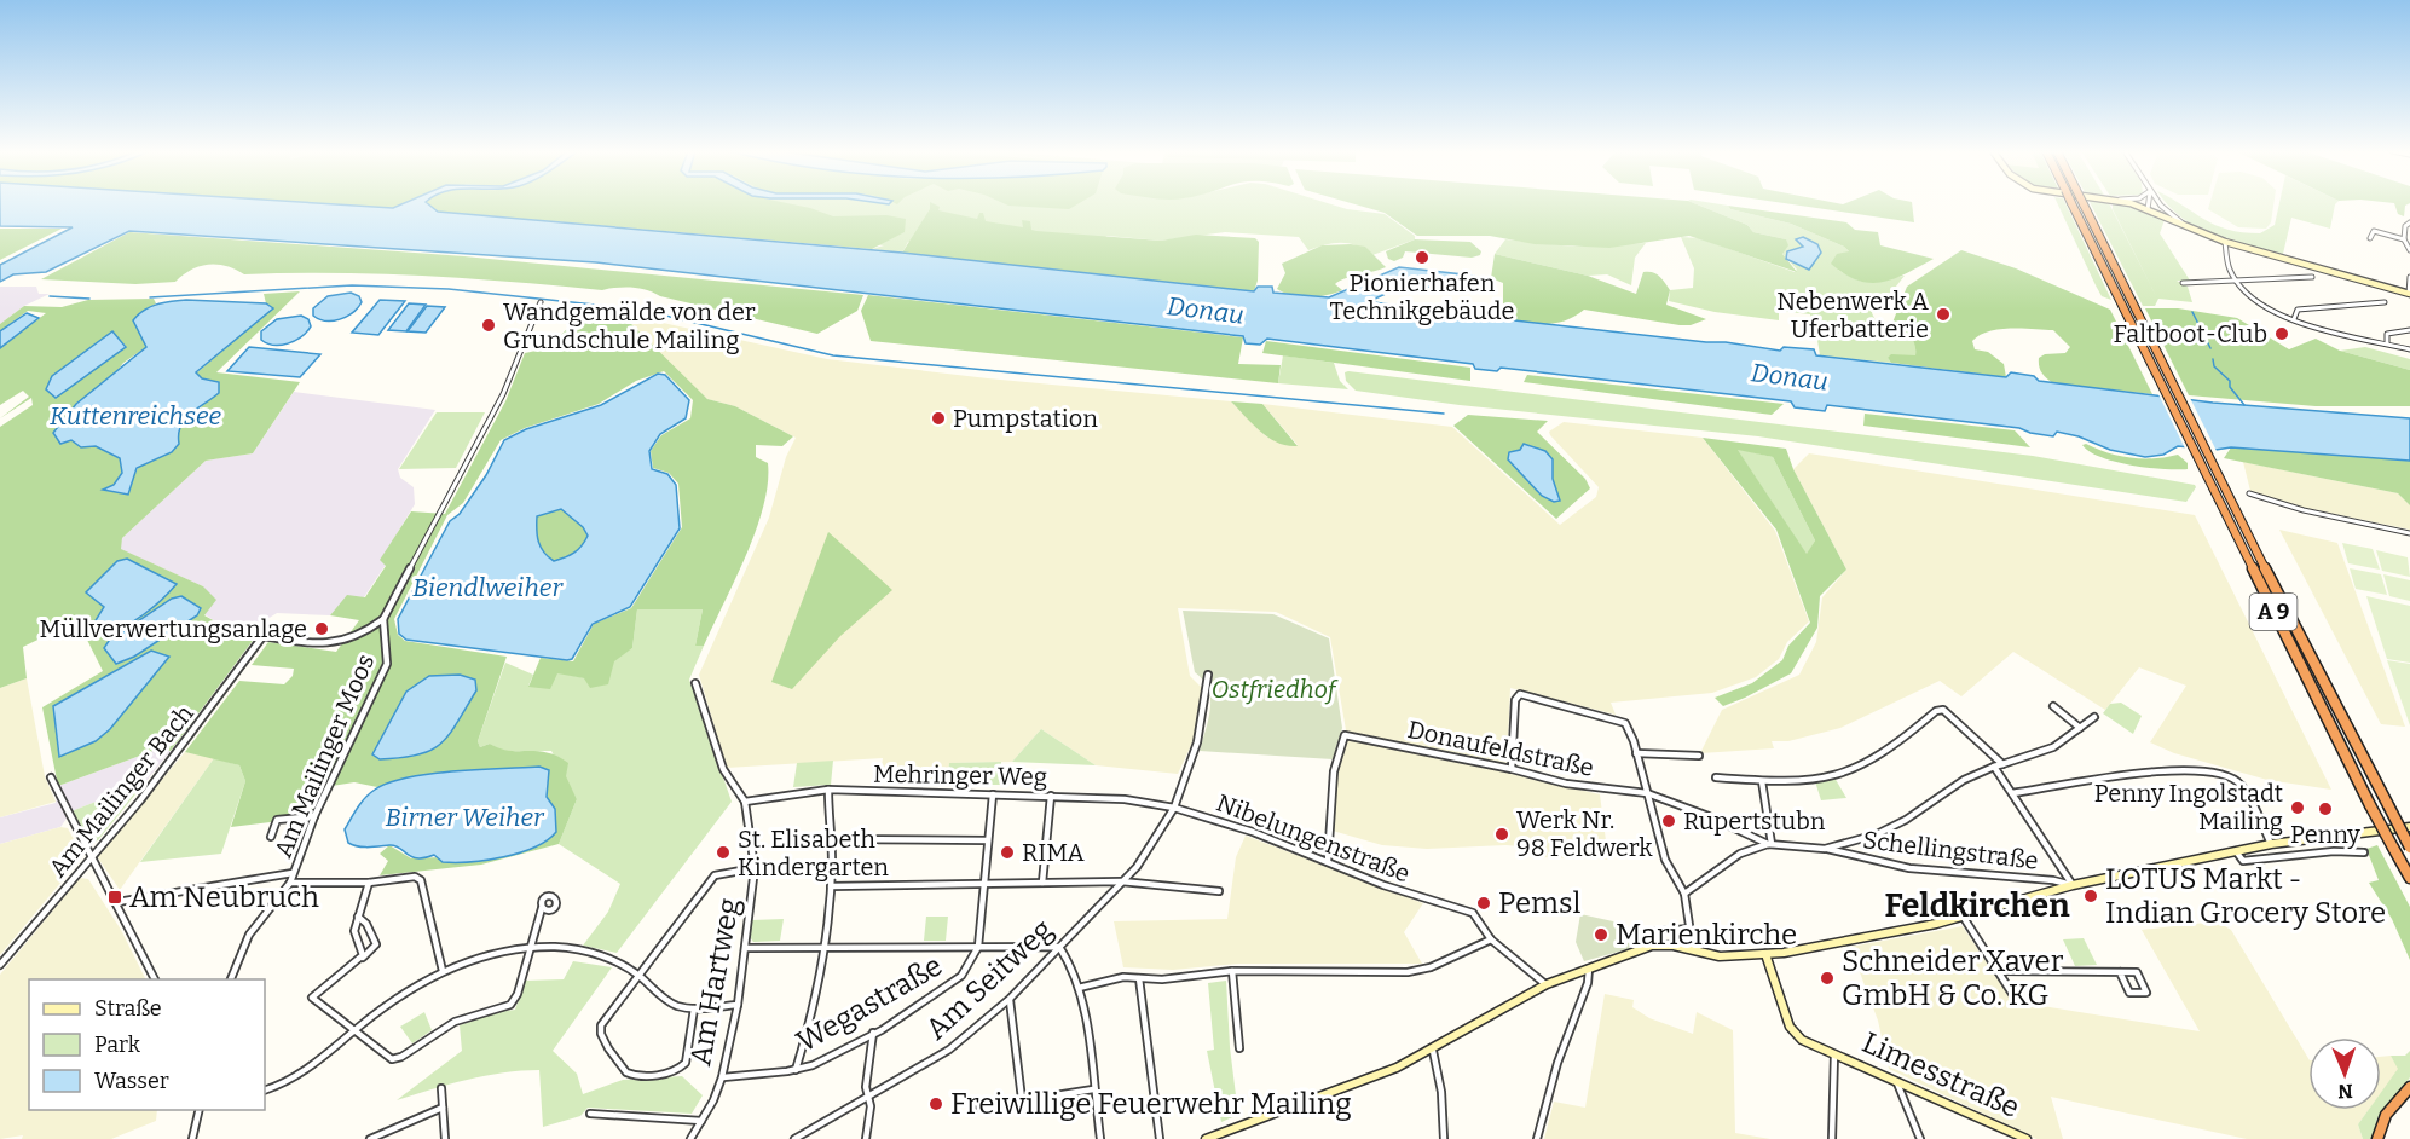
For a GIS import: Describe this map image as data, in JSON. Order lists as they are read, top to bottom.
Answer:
{
  "streets": {
    "highway": ["A 9"],
    "street": [
      "Donaufeldstraße",
      "Am Mailinger Moos",
      "Mehringer Weg",
      "Am Mailinger Bach",
      "Nibelungenstraße",
      "Schellingstraße",
      "Am Seitweg",
      "Am Hartweg",
      "Wegastraße",
      "Limesstraße"
    ]
  },
  "crossings": [
    ["Donaufeldstraße", "Nibelungenstraße"],
    ["Am Mailinger Moos", "Am Mailinger Bach"],
    ["Mehringer Weg", "Nibelungenstraße"],
    ["Mehringer Weg", "Am Seitweg"],
    ["Mehringer Weg", "Am Hartweg"],
    ["Nibelungenstraße", "Am Seitweg"],
    ["Am Hartweg", "Wegastraße"]
  ],
  "districts": ["Feldkirchen"],
  "water": [
    "Donau",
    "Kuttenreichsee",
    "Biendlweiher",
    "Birner Weiher"
  ],
  "parks": ["Ostfriedhof"],
  "places": {
    "other": [
      "Pionierhafen Technikgebäude",
      "Nebenwerk A Uferbatterie",
      "Wandgemälde von der Grundschule Mailing",
      "Faltboot-Club",
      "Pumpstation",
      "Müllverwertungsanlage",
      "Penny Ingolstadt Mailing",
      "Penny",
      "Rupertstubn",
      "Werk Nr. 98 Feldwerk",
      "St. Elisabeth Kindergarten",
      "RIMA",
      "LOTUS Markt - Indian Grocery Store",
      "Pemsl",
      "Marienkirche",
      "Schneider Xaver GmbH & Co. KG",
      "Freiwillige Feuerwehr Mailing"
    ],
    "transit": ["Am Neubruch"]
  },
  "legend": ["Straße", "Park", "Wasser"],
  "north": "bottom"
}
